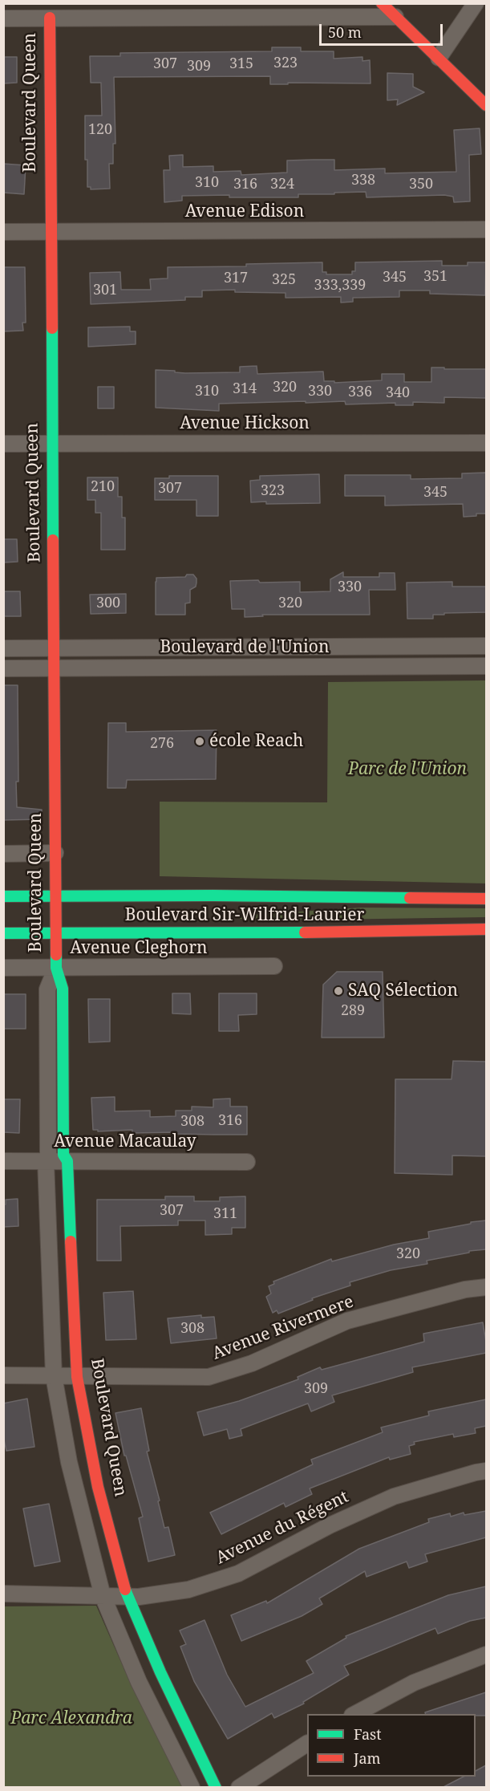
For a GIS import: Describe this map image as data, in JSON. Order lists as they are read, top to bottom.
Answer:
{
  "streets": {
    "street": [
      "Boulevard Queen",
      "Avenue Edison",
      "Avenue Hickson",
      "Boulevard de l'Union",
      "Boulevard Sir-Wilfrid-Laurier",
      "Avenue Cleghorn",
      "Avenue Macaulay",
      "Avenue Rivermere",
      "Avenue du Régent"
    ]
  },
  "crossings": [
    ["Boulevard Queen", "Avenue Edison"],
    ["Boulevard Queen", "Avenue Hickson"],
    ["Boulevard Queen", "Boulevard de l'Union"],
    ["Boulevard Queen", "Boulevard Sir-Wilfrid-Laurier"],
    ["Boulevard Queen", "Avenue Cleghorn"],
    ["Boulevard Queen", "Avenue Macaulay"],
    ["Boulevard Queen", "Avenue Rivermere"],
    ["Boulevard Queen", "Avenue du Régent"]
  ],
  "parks": ["Parc de l'Union", "Parc Alexandra"],
  "places": ["école Reach", "SAQ Sélection"],
  "house_numbers": [
    "323",
    "307",
    "315",
    "309",
    "120",
    "338",
    "310",
    "316",
    "324",
    "350",
    "351",
    "345",
    "317",
    "325",
    "333,339",
    "301",
    "320",
    "314",
    "310",
    "330",
    "336",
    "340",
    "210",
    "307",
    "323",
    "345",
    "330",
    "300",
    "320",
    "276",
    "289",
    "316",
    "308",
    "307",
    "311",
    "320",
    "308",
    "309"
  ],
  "legend": ["Fast", "Jam"],
  "scale_bar": "50 m"
}
